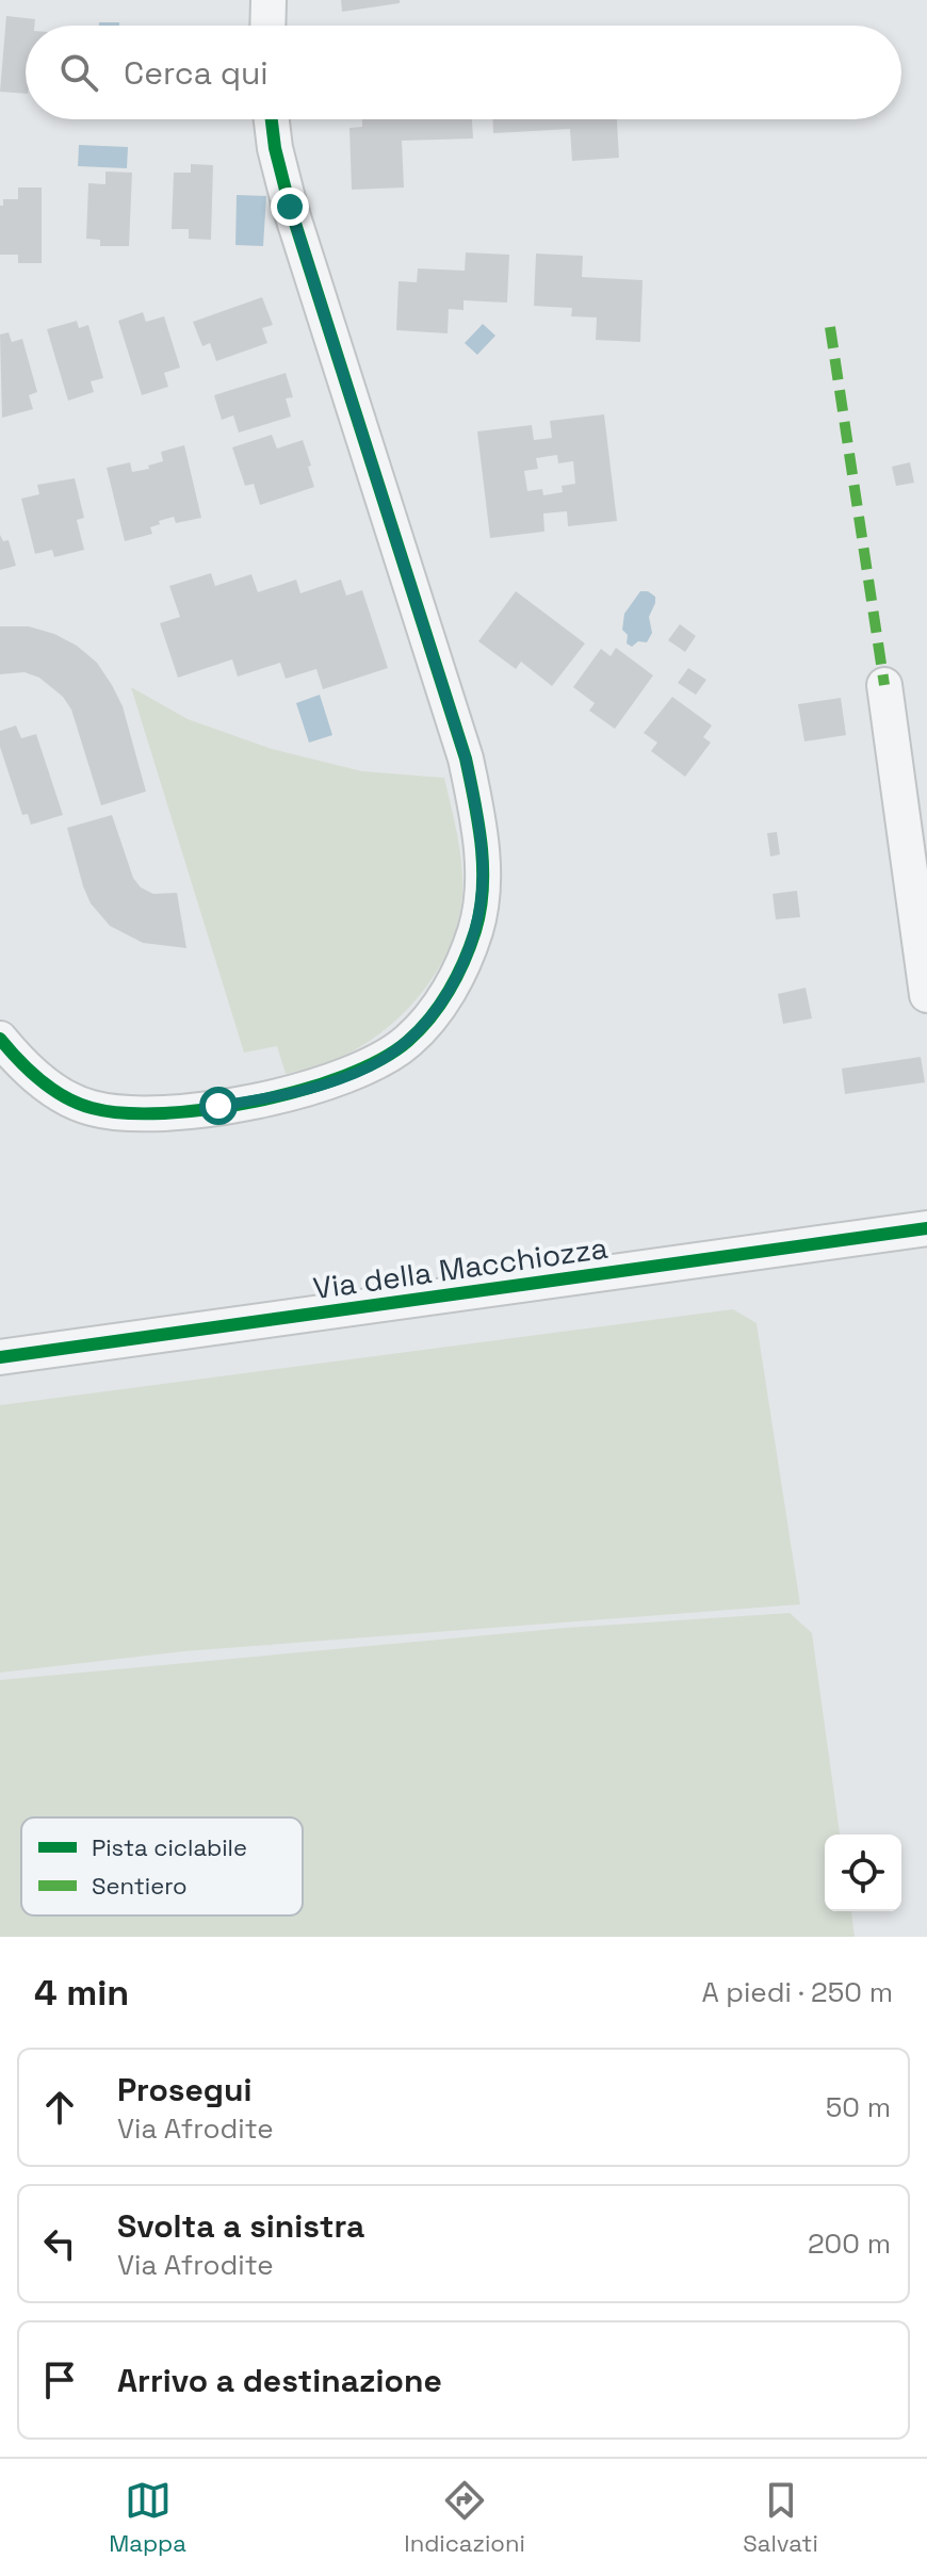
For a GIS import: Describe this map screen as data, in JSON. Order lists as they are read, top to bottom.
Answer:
{
  "streets": {
    "street": ["Via della Macchiozza"]
  },
  "legend": ["Pista ciclabile", "Sentiero"],
  "page": {
    "search": "Cerca qui",
    "heading": ["4 min", "A piedi · 250 m"],
    "list": [
      ["Prosegui", "Via Afrodite", "50 m"],
      ["Svolta a sinistra", "Via Afrodite", "200 m"],
      "Arrivo a destinazione"
    ],
    "nav": ["Mappa", "Indicazioni", "Salvati"]
  }
}
